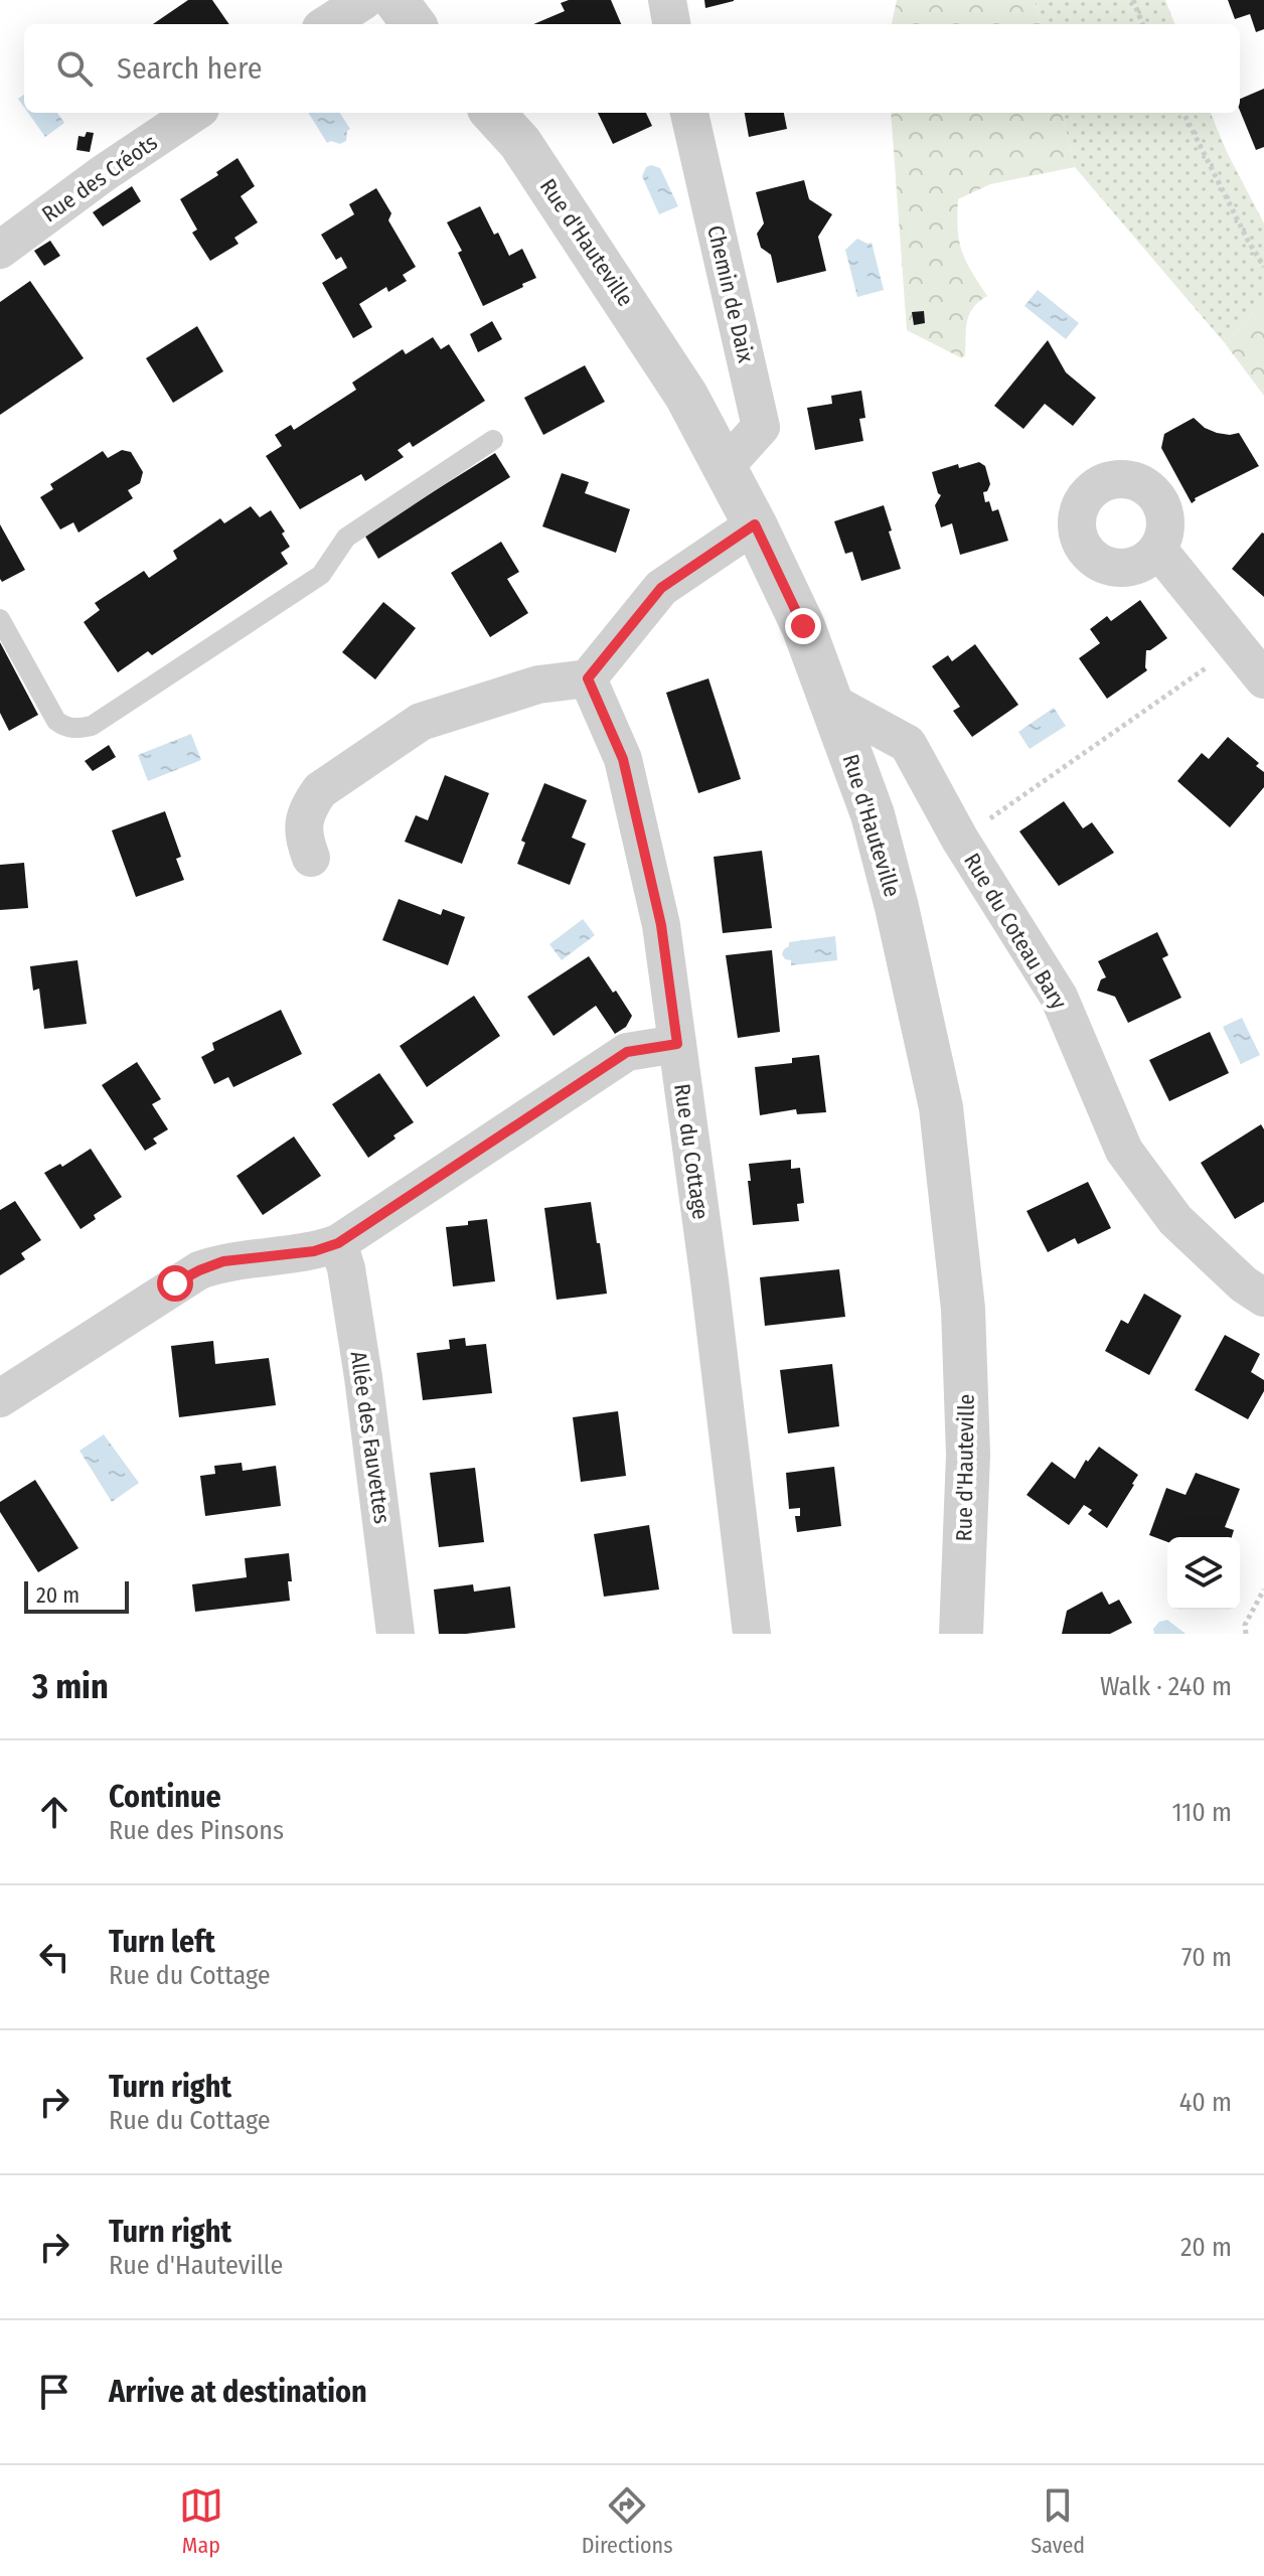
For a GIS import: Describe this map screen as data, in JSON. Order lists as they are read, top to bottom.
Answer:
{
  "streets": {
    "street": [
      "Rue des Créots",
      "Rue d'Hauteville",
      "Chemin de Daix",
      "Rue du Coteau Bary",
      "Rue du Cottage",
      "Allée des Fauvettes"
    ]
  },
  "crossings": [
    ["Rue d'Hauteville", "Chemin de Daix"],
    ["Rue d'Hauteville", "Rue du Coteau Bary"]
  ],
  "scale_bar": "20 m",
  "page": {
    "search": "Search here",
    "scale": "20 m",
    "heading": ["3 min", "Walk · 240 m"],
    "list": [
      ["Continue", "Rue des Pinsons", "110 m"],
      ["Turn left", "Rue du Cottage", "70 m"],
      ["Turn right", "Rue du Cottage", "40 m"],
      ["Turn right", "Rue d'Hauteville", "20 m"],
      "Arrive at destination"
    ],
    "nav": ["Map", "Directions", "Saved"]
  }
}
